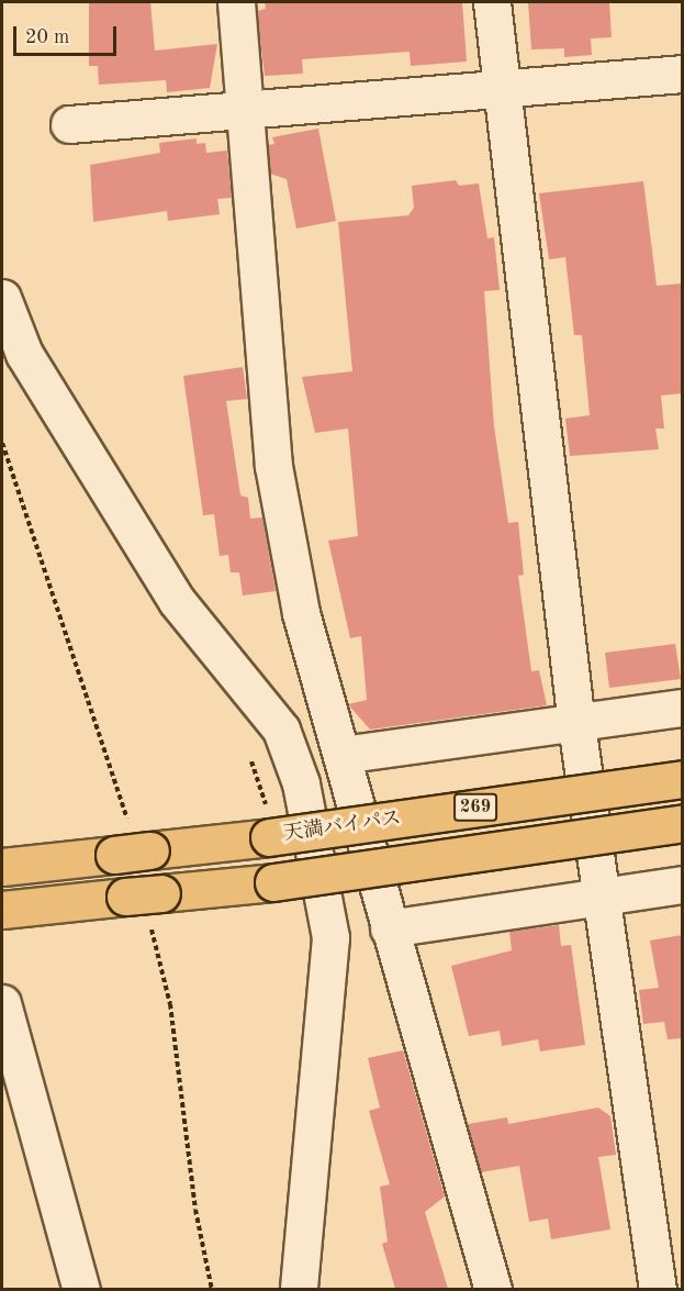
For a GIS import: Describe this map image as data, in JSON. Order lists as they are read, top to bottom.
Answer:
{
  "streets": {
    "highway": ["269", "天満バイパス"]
  },
  "scale_bar": "20 m"
}
